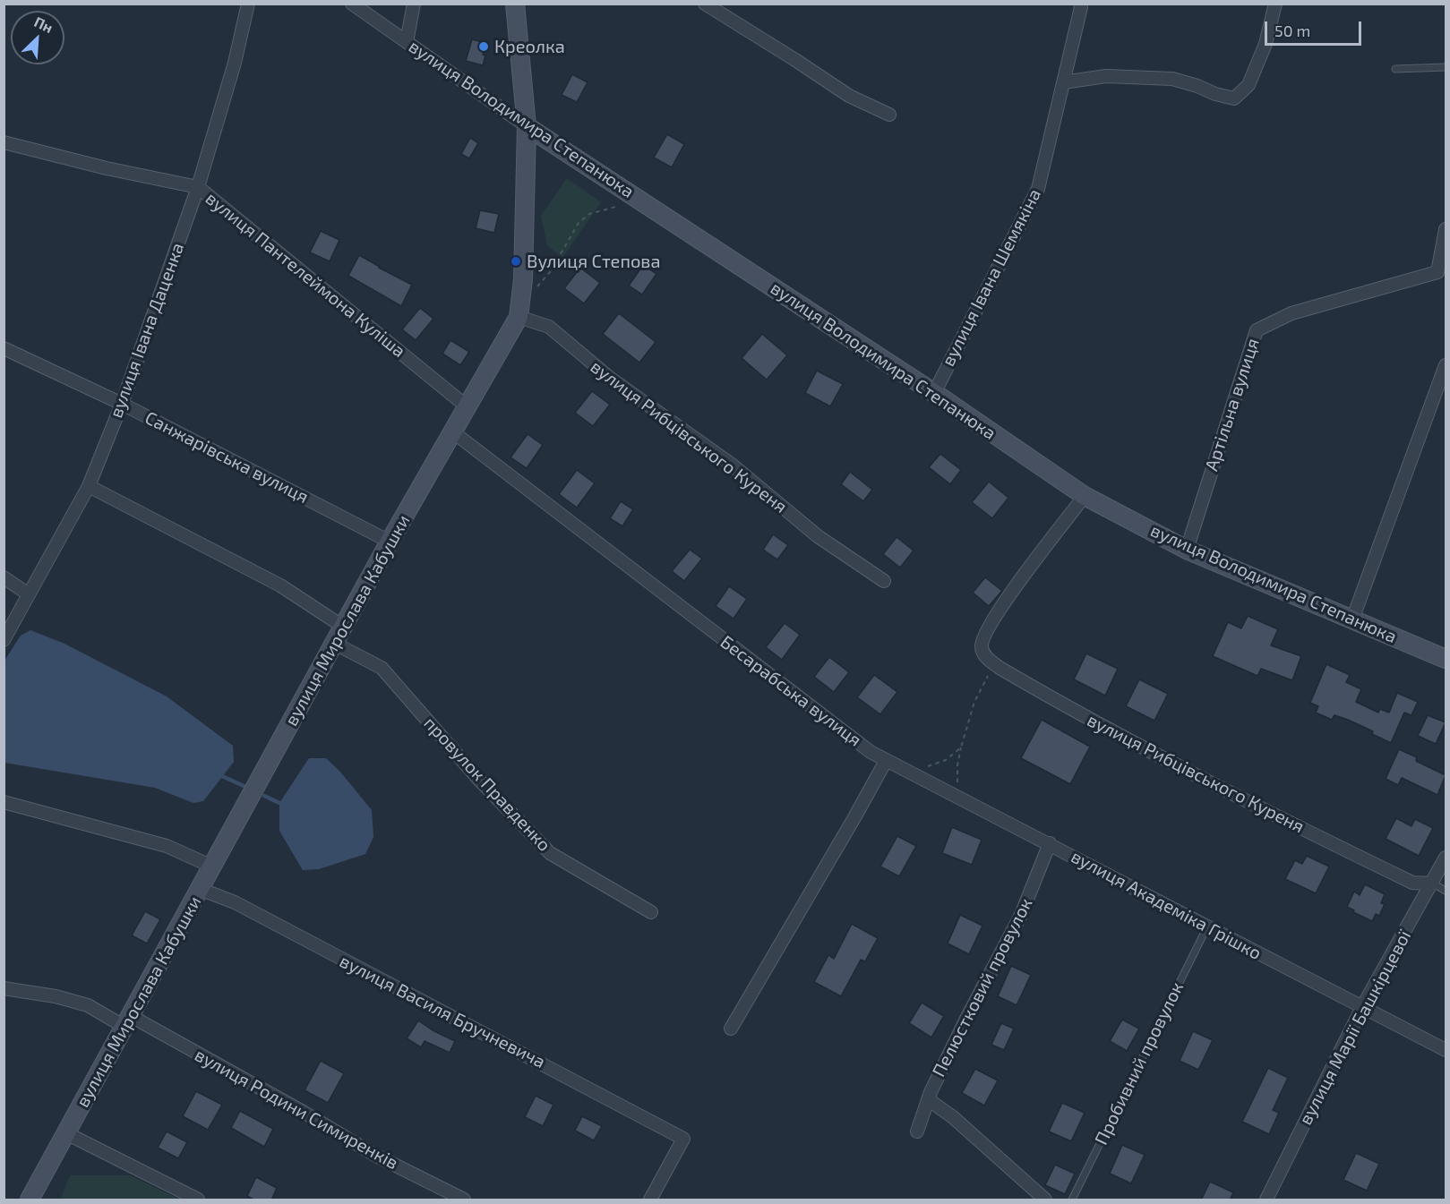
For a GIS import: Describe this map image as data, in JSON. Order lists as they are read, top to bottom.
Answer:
{
  "streets": {
    "street": [
      "вулиця Володимира Степанюка",
      "вулиця Пантелеймона Куліша",
      "вулиця Івана Шемякіна",
      "вулиця Івана Даценка",
      "Артільна вулиця",
      "вулиця Рибцівського Куреня",
      "Санжарівська вулиця",
      "вулиця Мирослава Кабушки",
      "Бесарабська вулиця",
      "провулок Правденко",
      "вулиця Академіка Грішко",
      "Пелюстковий провулок",
      "вулиця Василя Бручневича",
      "вулиця Марії Башкірцевої",
      "вулиця Родини Симиренків"
    ],
    "lane": ["Пробивний провулок"]
  },
  "crossings": [
    ["вулиця Володимира Степанюка", "вулиця Івана Шемякіна"],
    ["вулиця Володимира Степанюка", "Артільна вулиця"],
    ["вулиця Володимира Степанюка", "вулиця Мирослава Кабушки"],
    ["вулиця Пантелеймона Куліша", "вулиця Івана Даценка"],
    ["вулиця Пантелеймона Куліша", "вулиця Мирослава Кабушки"],
    ["вулиця Івана Даценка", "Санжарівська вулиця"],
    ["вулиця Рибцівського Куреня", "вулиця Мирослава Кабушки"],
    ["вулиця Рибцівського Куреня", "вулиця Марії Башкірцевої"],
    ["Санжарівська вулиця", "вулиця Мирослава Кабушки"],
    ["вулиця Мирослава Кабушки", "Бесарабська вулиця"],
    ["вулиця Мирослава Кабушки", "провулок Правденко"],
    ["вулиця Мирослава Кабушки", "вулиця Василя Бручневича"],
    ["вулиця Мирослава Кабушки", "вулиця Родини Симиренків"],
    ["Бесарабська вулиця", "вулиця Академіка Грішко"],
    ["вулиця Академіка Грішко", "Пелюстковий провулок"],
    ["вулиця Академіка Грішко", "вулиця Марії Башкірцевої"],
    ["вулиця Академіка Грішко", "Пробивний провулок"]
  ],
  "places": ["Креолка", "Вулиця Степова"],
  "scale_bar": "50 m",
  "north": "top right"
}
